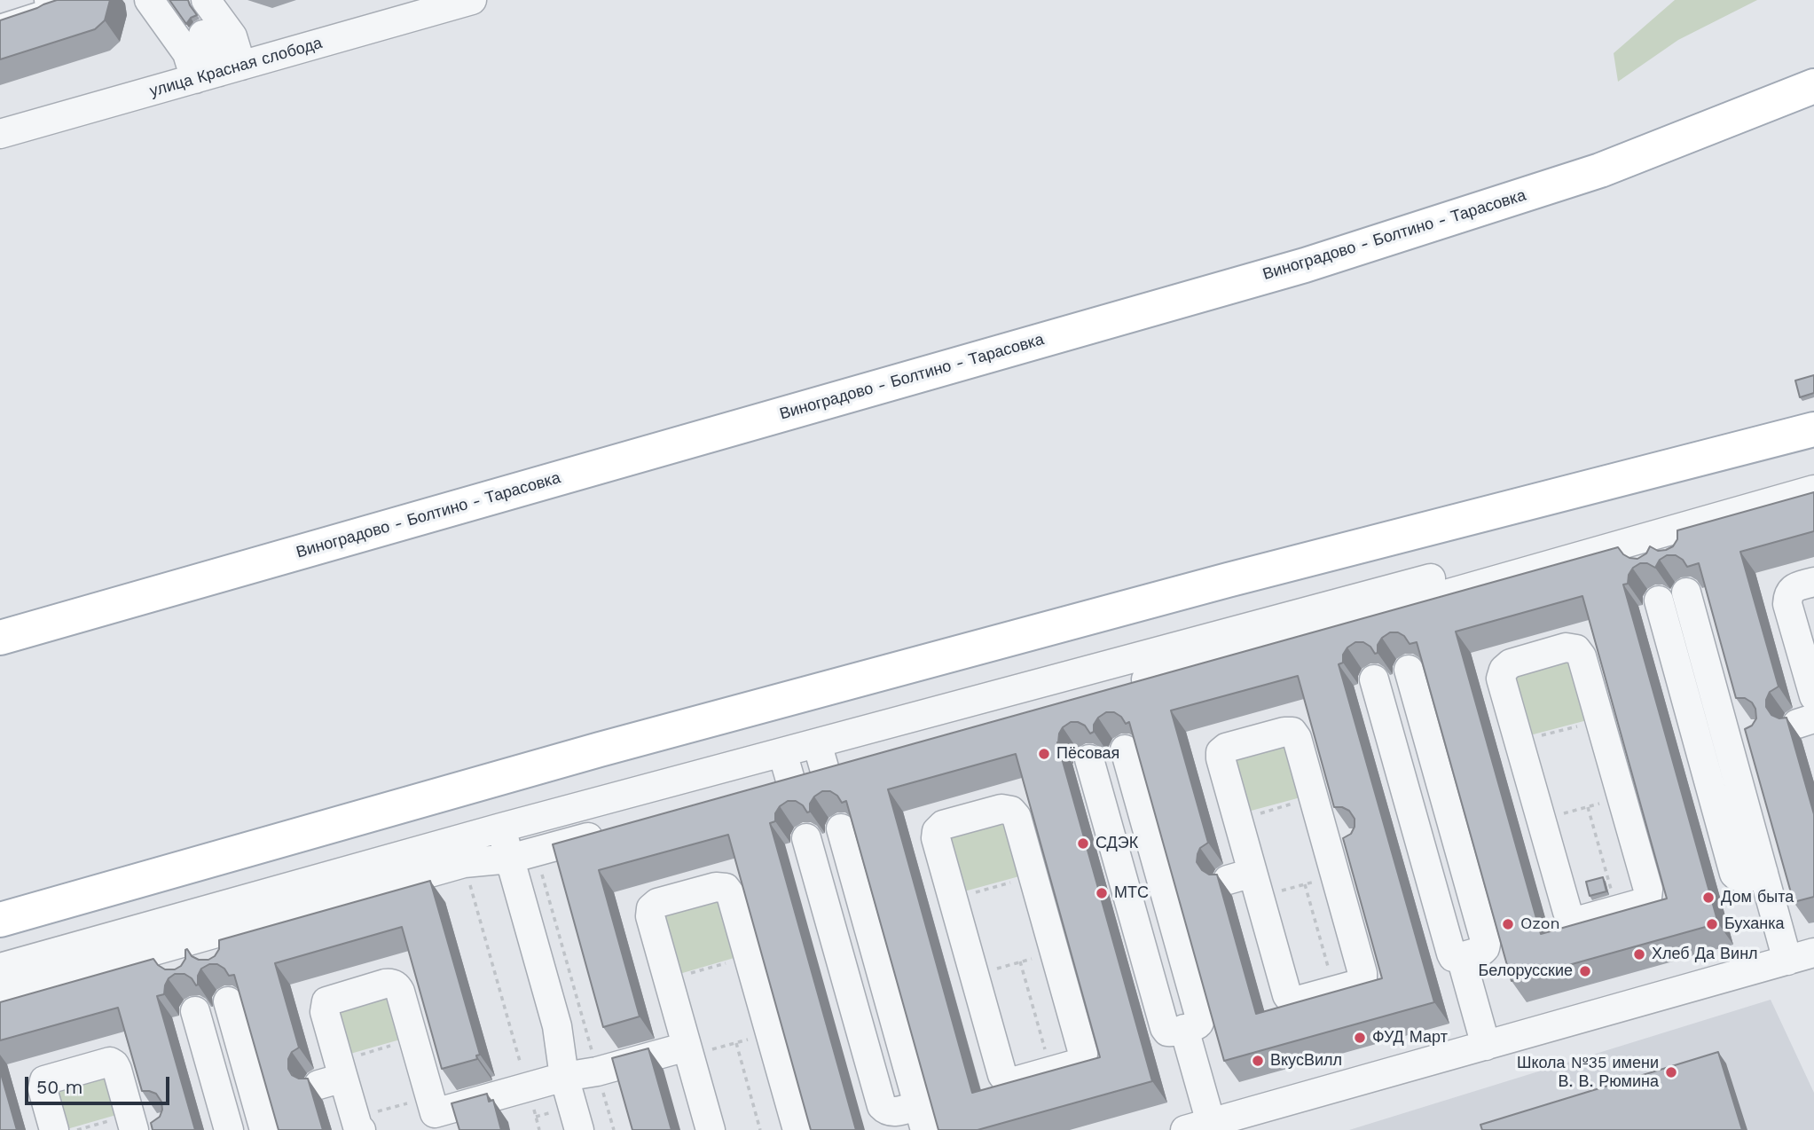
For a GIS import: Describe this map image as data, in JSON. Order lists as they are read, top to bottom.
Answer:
{
  "streets": {
    "main road": ["Виноградово - Болтино - Тарасовка"],
    "street": ["улица Красная слобода"]
  },
  "places": [
    "Пёсовая",
    "СДЭК",
    "МТС",
    "Дом быта",
    "Ozon",
    "Буханка",
    "Хлеб Да Винл",
    "Белорусские",
    "ФУД Март",
    "ВкусВилл",
    "Школа №35 имени В. В. Рюмина"
  ],
  "scale_bar": "50 m"
}
